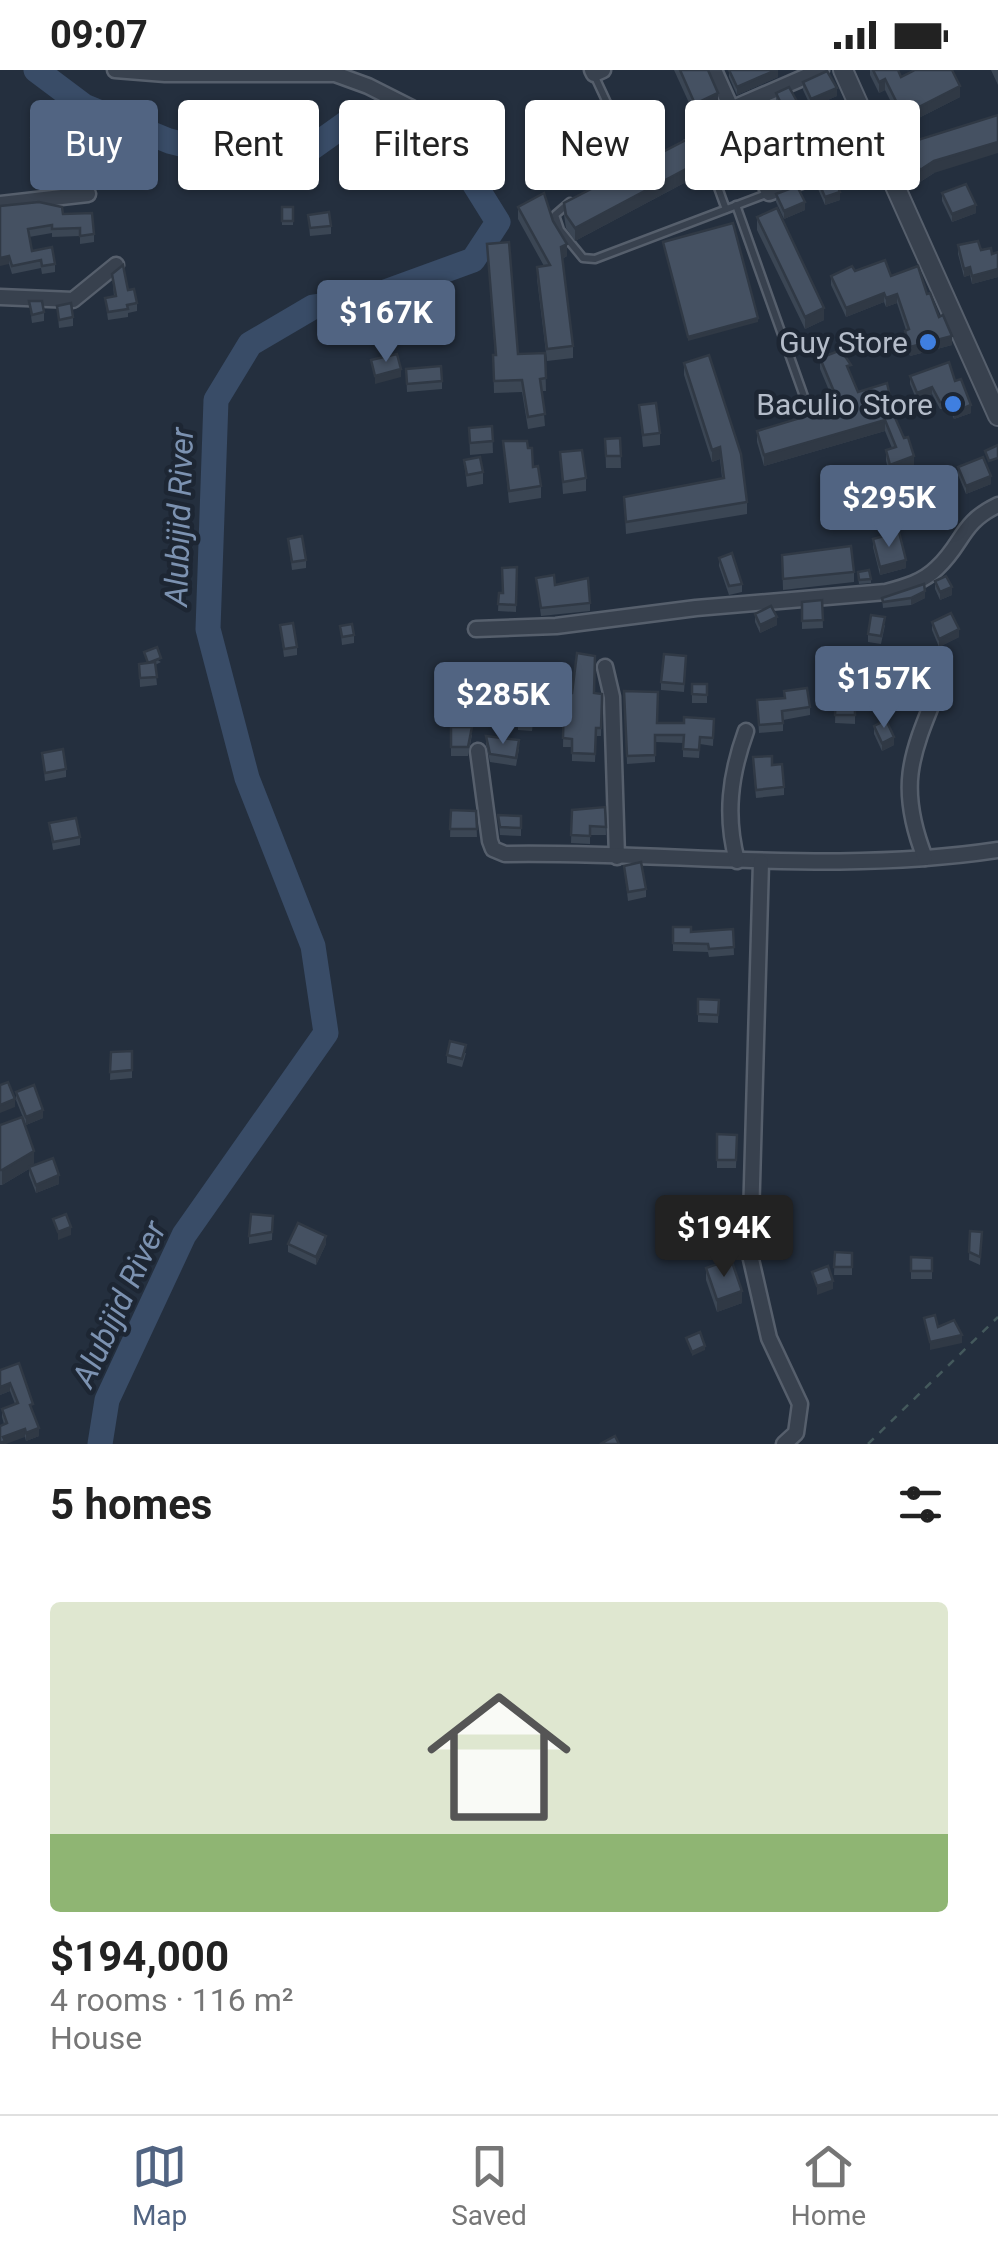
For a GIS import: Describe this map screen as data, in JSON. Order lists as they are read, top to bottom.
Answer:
{
  "water": ["Alubijid River"],
  "places": ["Guy Store", "Baculio Store"],
  "page": {
    "status": "09:07",
    "chip": [
      "Buy",
      "Rent",
      "Filters",
      "New",
      "Apartment"
    ],
    "price": [
      "$167K",
      "$295K",
      "$157K",
      "$285K",
      "$194K"
    ],
    "heading": "5 homes",
    "list": [
      {
        "name": "$194,000",
        "note": "4 rooms · 116 m² · House"
      }
    ],
    "tabs": ["Map", "Saved", "Home"]
  }
}
